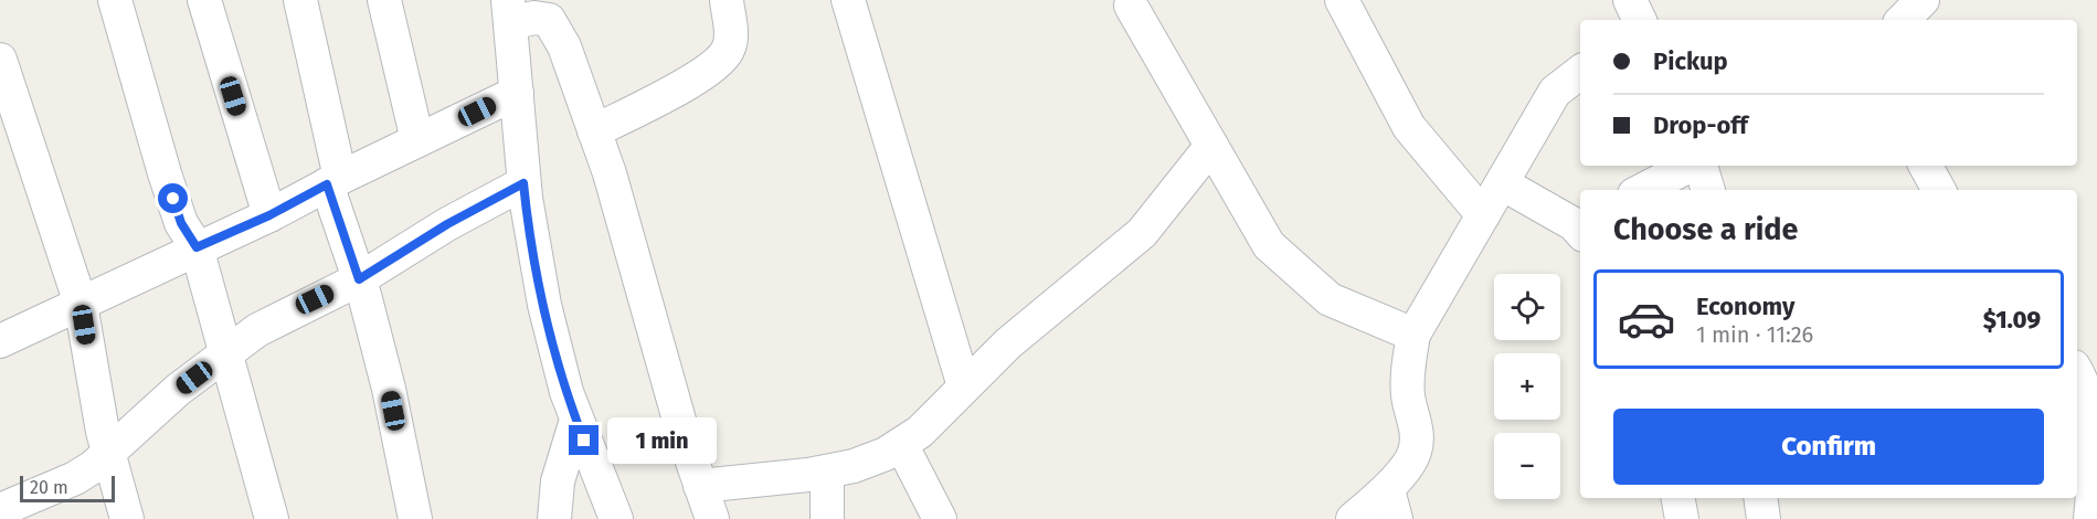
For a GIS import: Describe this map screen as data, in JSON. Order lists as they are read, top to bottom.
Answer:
{
  "scale_bar": "20 m",
  "page": {
    "banner": ["Pickup", "Drop-off"],
    "heading": "Choose a ride",
    "list": [
      {
        "name": "Economy",
        "note": "1 min · 11:26",
        "value": "$1.09"
      }
    ],
    "map_buttons": ["+", "−"],
    "buttons": "Confirm",
    "bubble": "1 min",
    "scale": "20 m"
  }
}
